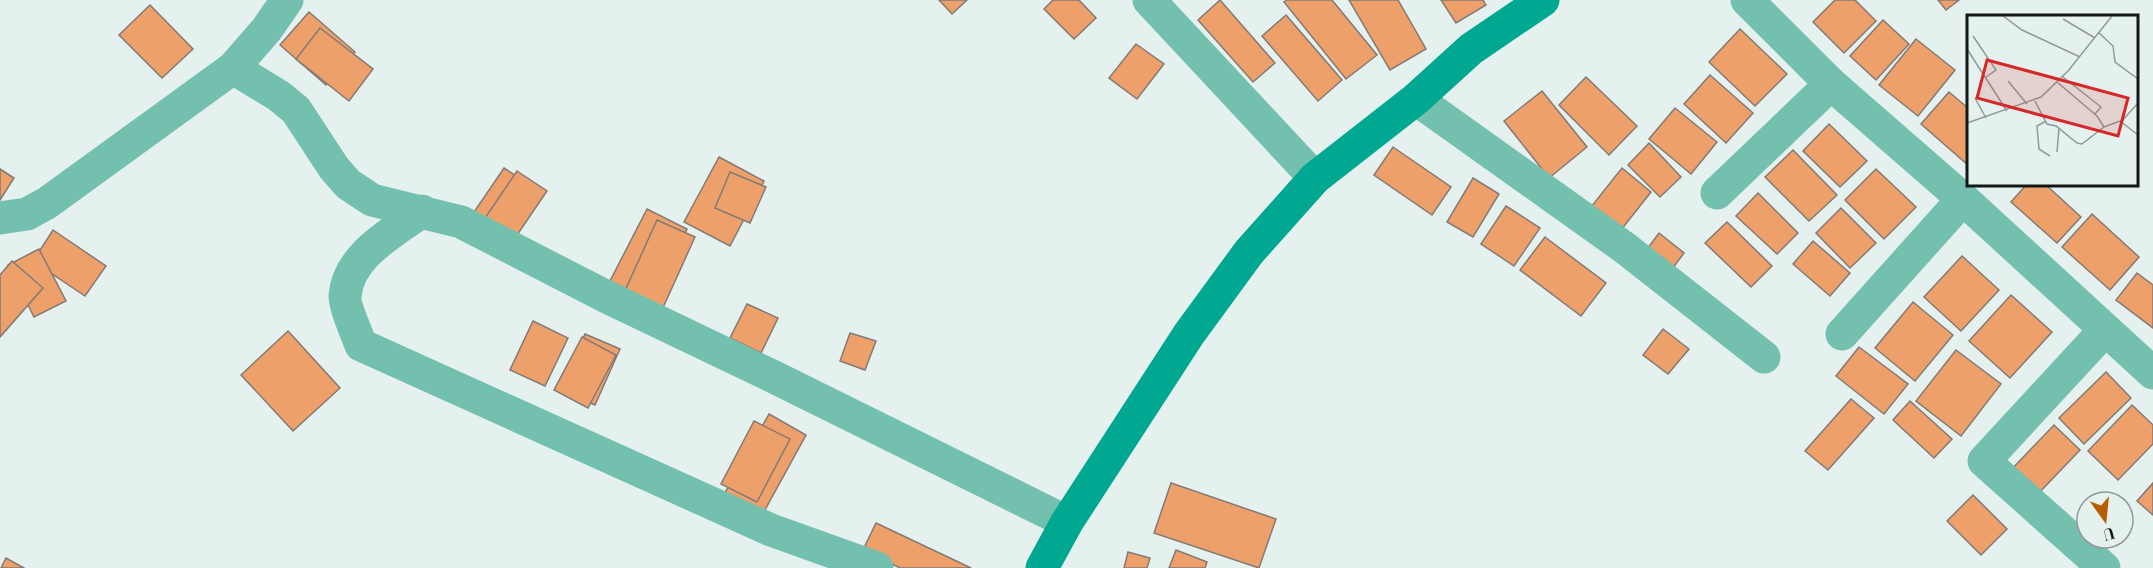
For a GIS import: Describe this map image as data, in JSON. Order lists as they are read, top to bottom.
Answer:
{
  "north": "bottom"
}
